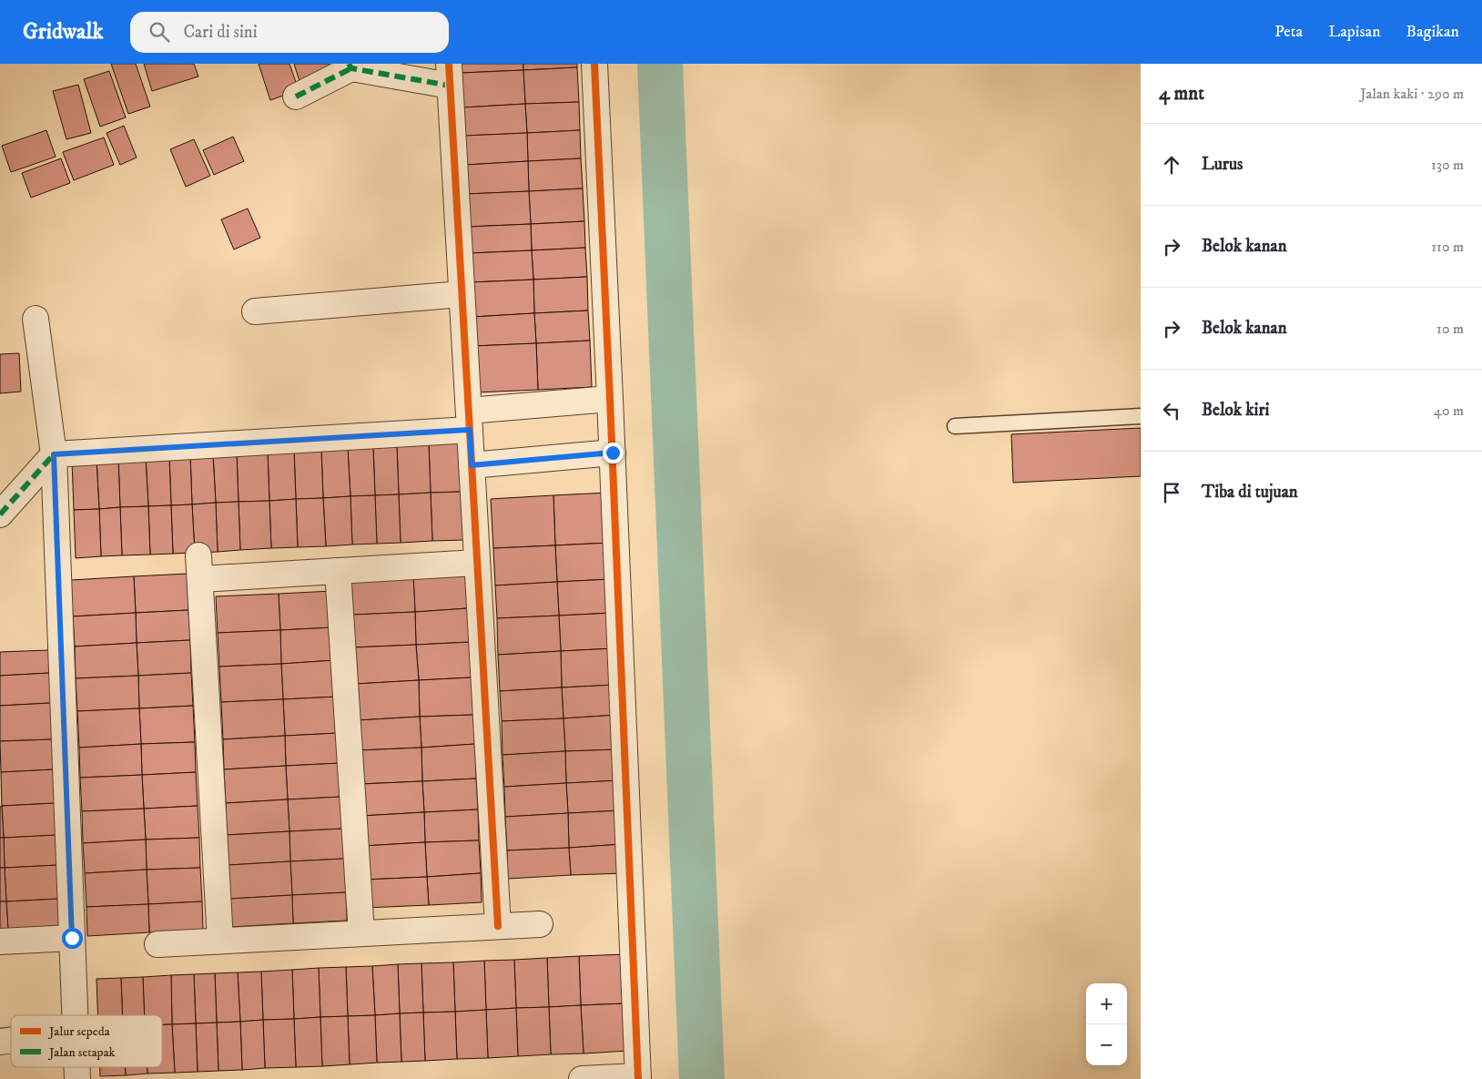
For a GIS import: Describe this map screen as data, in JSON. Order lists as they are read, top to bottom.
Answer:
{
  "legend": ["Jalur sepeda", "Jalan setapak"],
  "page": {
    "header": "Gridwalk",
    "search": "Cari di sini",
    "nav": ["Peta", "Lapisan", "Bagikan"],
    "heading": ["4 mnt", "Jalan kaki · 290 m"],
    "list": [
      ["Lurus", "130 m"],
      ["Belok kanan", "110 m"],
      ["Belok kanan", "10 m"],
      ["Belok kiri", "40 m"],
      "Tiba di tujuan"
    ],
    "map_buttons": ["+", "−"]
  }
}
